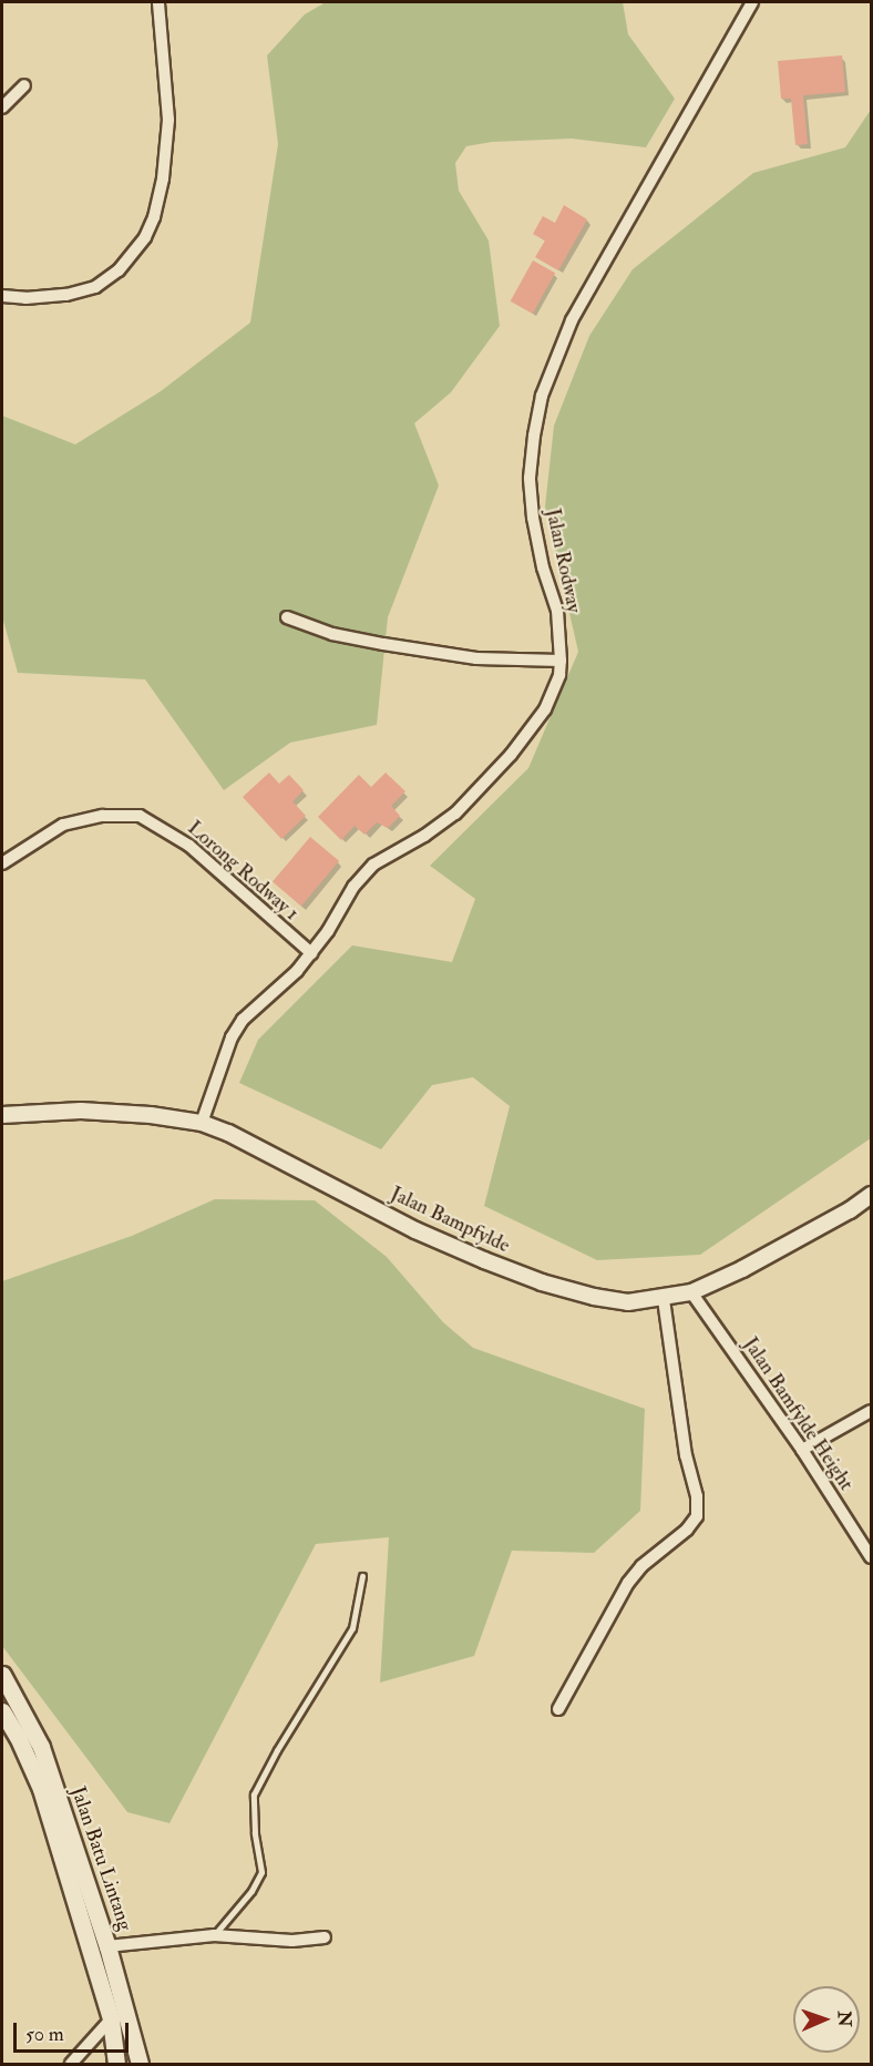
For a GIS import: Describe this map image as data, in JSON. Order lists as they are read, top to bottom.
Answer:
{
  "streets": {
    "main road": ["Jalan Batu Lintang"],
    "street": [
      "Jalan Rodway",
      "Lorong Rodway 1",
      "Jalan Bampfylde",
      "Jalan Bamfylde Height"
    ]
  },
  "crossings": [
    ["Jalan Rodway", "Lorong Rodway 1"],
    ["Jalan Rodway", "Jalan Bampfylde"],
    ["Jalan Bampfylde", "Jalan Bamfylde Height"]
  ],
  "scale_bar": "50 m",
  "north": "right"
}
